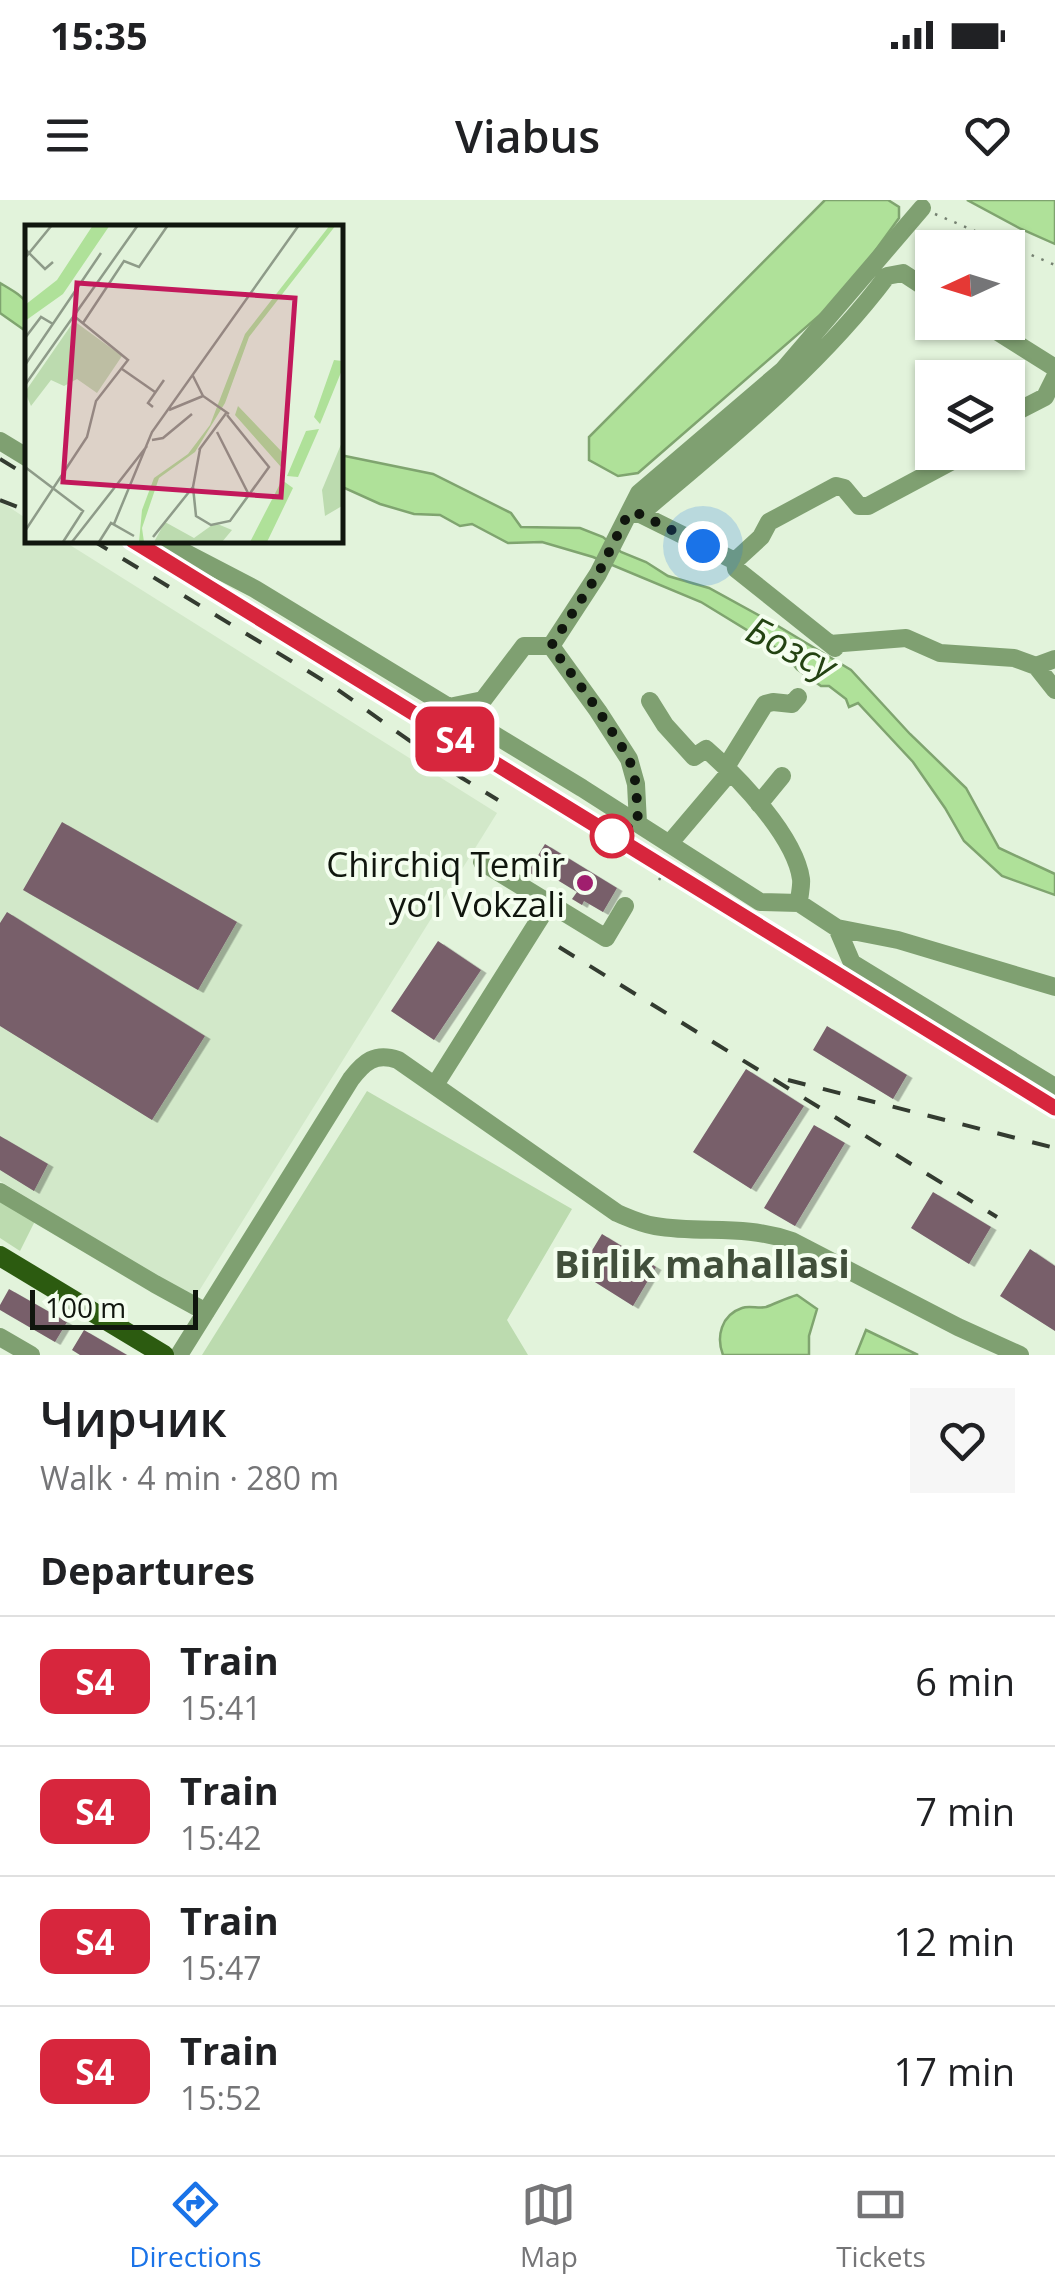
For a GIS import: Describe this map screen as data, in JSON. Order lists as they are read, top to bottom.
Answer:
{
  "districts": ["Birlik mahallasi"],
  "water": ["Бозсу"],
  "places": ["Chirchiq Temir yo‘l Vokzali"],
  "scale_bar": "100 m",
  "north": "left",
  "page": {
    "status": "15:35",
    "header": "Viabus",
    "on_map": "S4",
    "scale": "100 m",
    "heading": [
      ["Чирчик", "Walk · 4 min · 280 m"],
      "Departures"
    ],
    "list": [
      {
        "mark": "S4",
        "name": "Train",
        "note": "15:41",
        "value": "6 min"
      },
      {
        "mark": "S4",
        "name": "Train",
        "note": "15:42",
        "value": "7 min"
      },
      {
        "mark": "S4",
        "name": "Train",
        "note": "15:47",
        "value": "12 min"
      },
      {
        "mark": "S4",
        "name": "Train",
        "note": "15:52",
        "value": "17 min"
      }
    ],
    "tabs": ["Directions", "Map", "Tickets"]
  }
}
